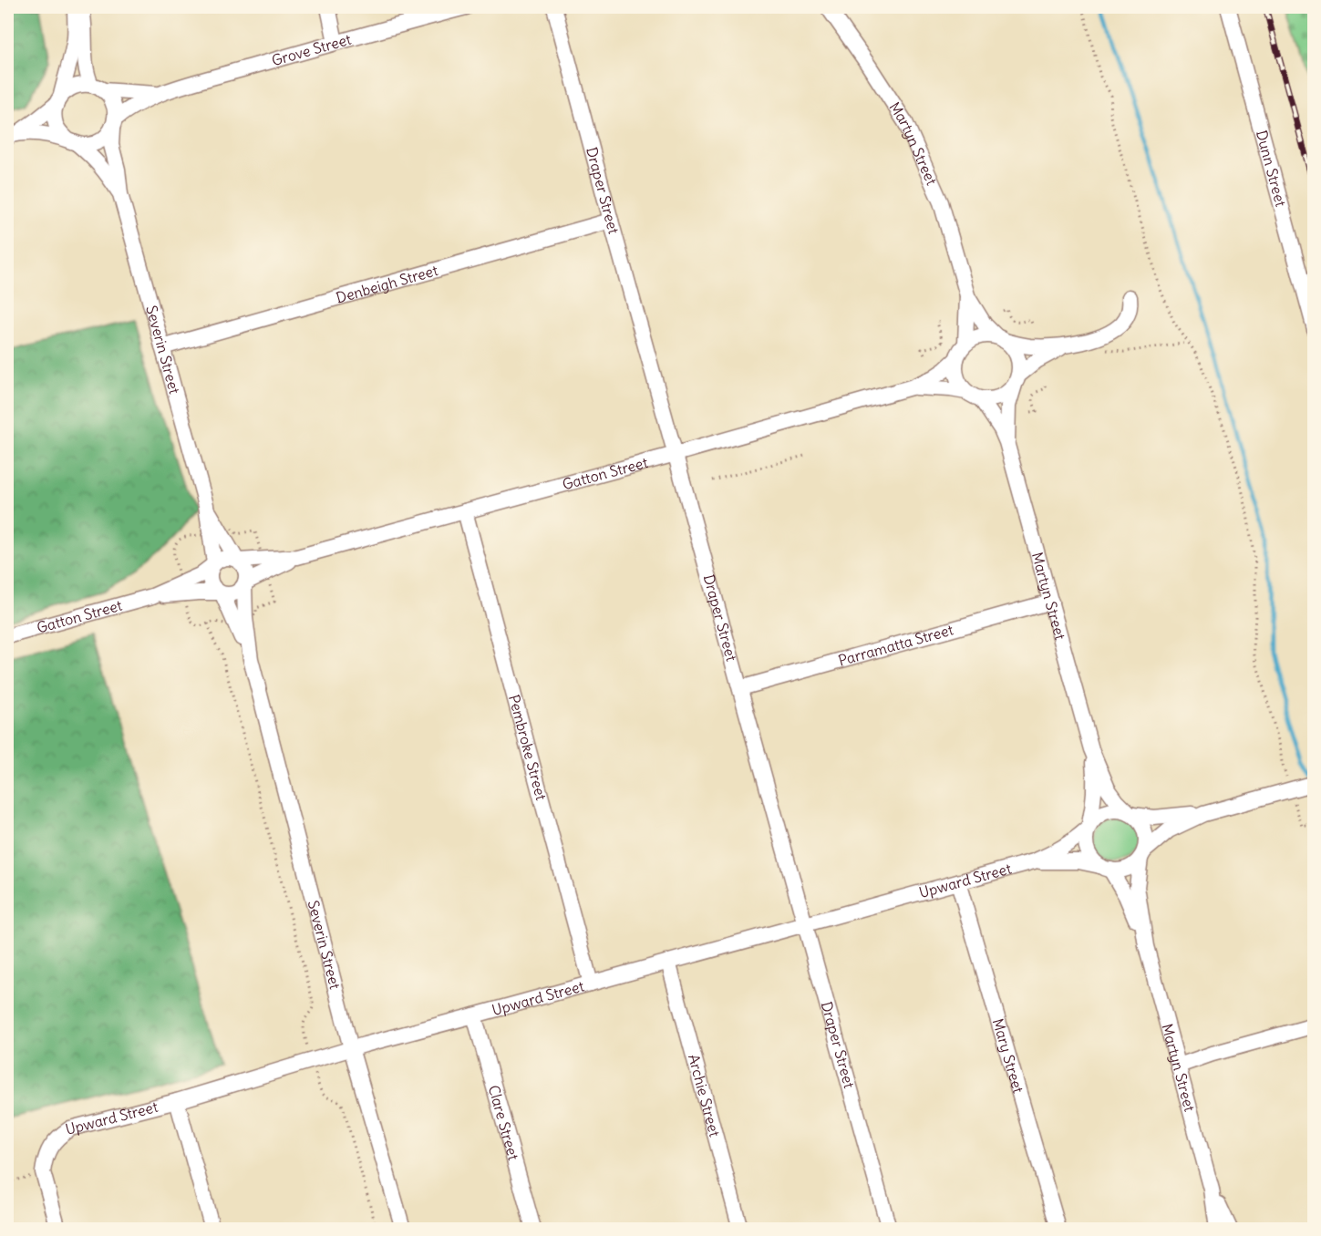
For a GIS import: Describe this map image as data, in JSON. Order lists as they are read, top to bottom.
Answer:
{
  "streets": {
    "street": [
      "Grove Street",
      "Martyn Street",
      "Dunn Street",
      "Draper Street",
      "Denbeigh Street",
      "Severin Street",
      "Gatton Street",
      "Parramatta Street",
      "Pembroke Street",
      "Upward Street",
      "Mary Street",
      "Archie Street",
      "Clare Street"
    ]
  },
  "crossings": [
    ["Grove Street", "Severin Street"],
    ["Martyn Street", "Gatton Street"],
    ["Martyn Street", "Parramatta Street"],
    ["Martyn Street", "Upward Street"],
    ["Draper Street", "Denbeigh Street"],
    ["Draper Street", "Gatton Street"],
    ["Draper Street", "Parramatta Street"],
    ["Draper Street", "Upward Street"],
    ["Denbeigh Street", "Severin Street"],
    ["Severin Street", "Gatton Street"],
    ["Severin Street", "Upward Street"],
    ["Gatton Street", "Pembroke Street"],
    ["Pembroke Street", "Upward Street"],
    ["Upward Street", "Mary Street"],
    ["Upward Street", "Archie Street"],
    ["Upward Street", "Clare Street"]
  ]
}
